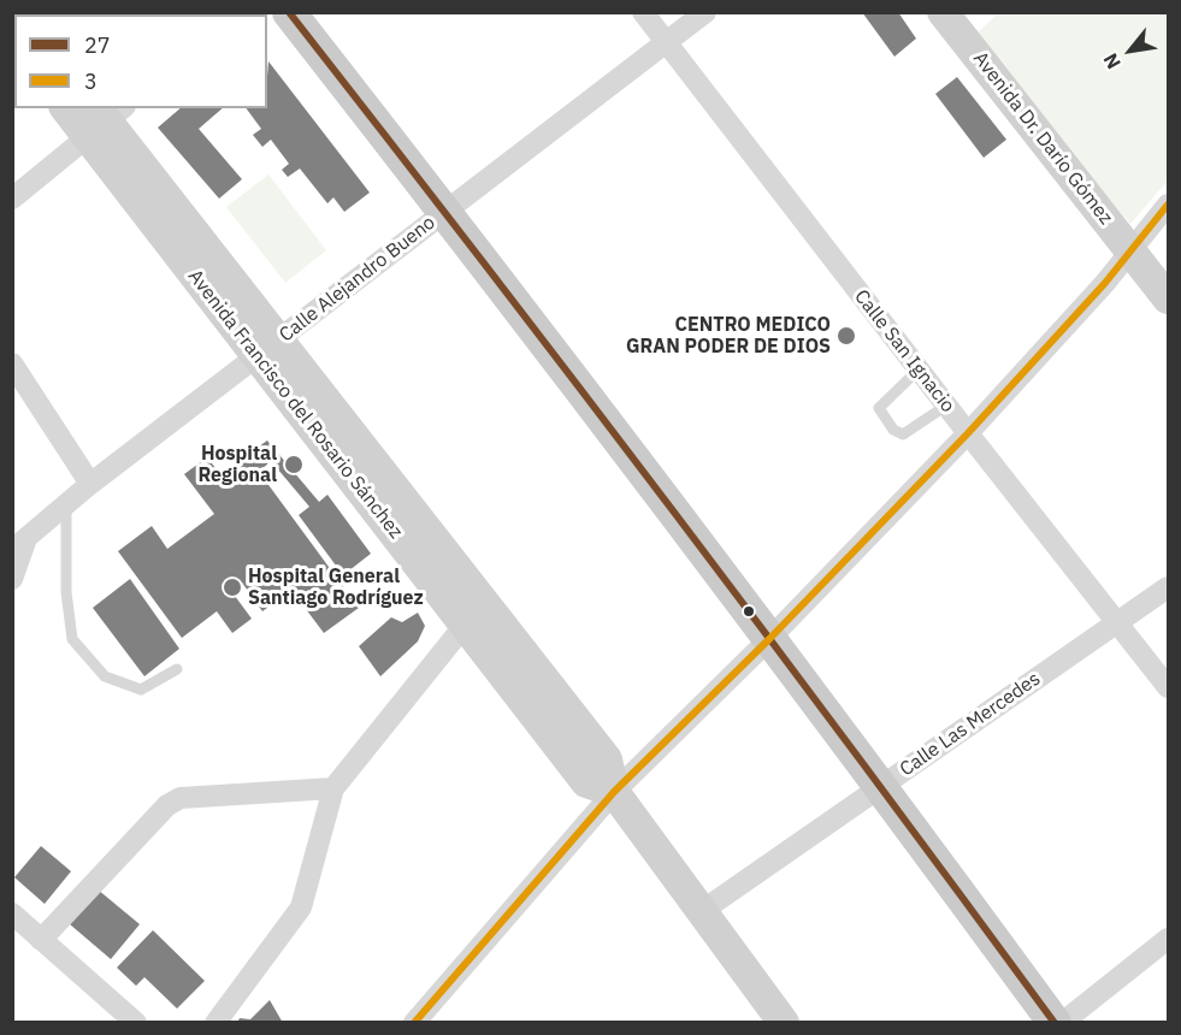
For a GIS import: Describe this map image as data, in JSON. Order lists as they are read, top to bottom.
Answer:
{
  "streets": {
    "main road": ["Avenida Dr. Darío Gómez", "Avenida Francisco del Rosario Sánchez"],
    "street": ["Calle Alejandro Bueno", "Calle San Ignacio", "Calle Las Mercedes"]
  },
  "crossings": [
    ["Calle Alejandro Bueno", "Calle San Ignacio"],
    ["Calle Alejandro Bueno", "Avenida Francisco del Rosario Sánchez"],
    ["Calle San Ignacio", "Calle Las Mercedes"],
    ["Avenida Francisco del Rosario Sánchez", "Calle Las Mercedes"]
  ],
  "places": ["CENTRO MEDICO GRAN PODER DE DIOS", "Hospital Regional", "Hospital General Santiago Rodríguez"],
  "lines": ["transit line 27", "transit line 3"],
  "legend": ["27", "3"],
  "north": "bottom left"
}
